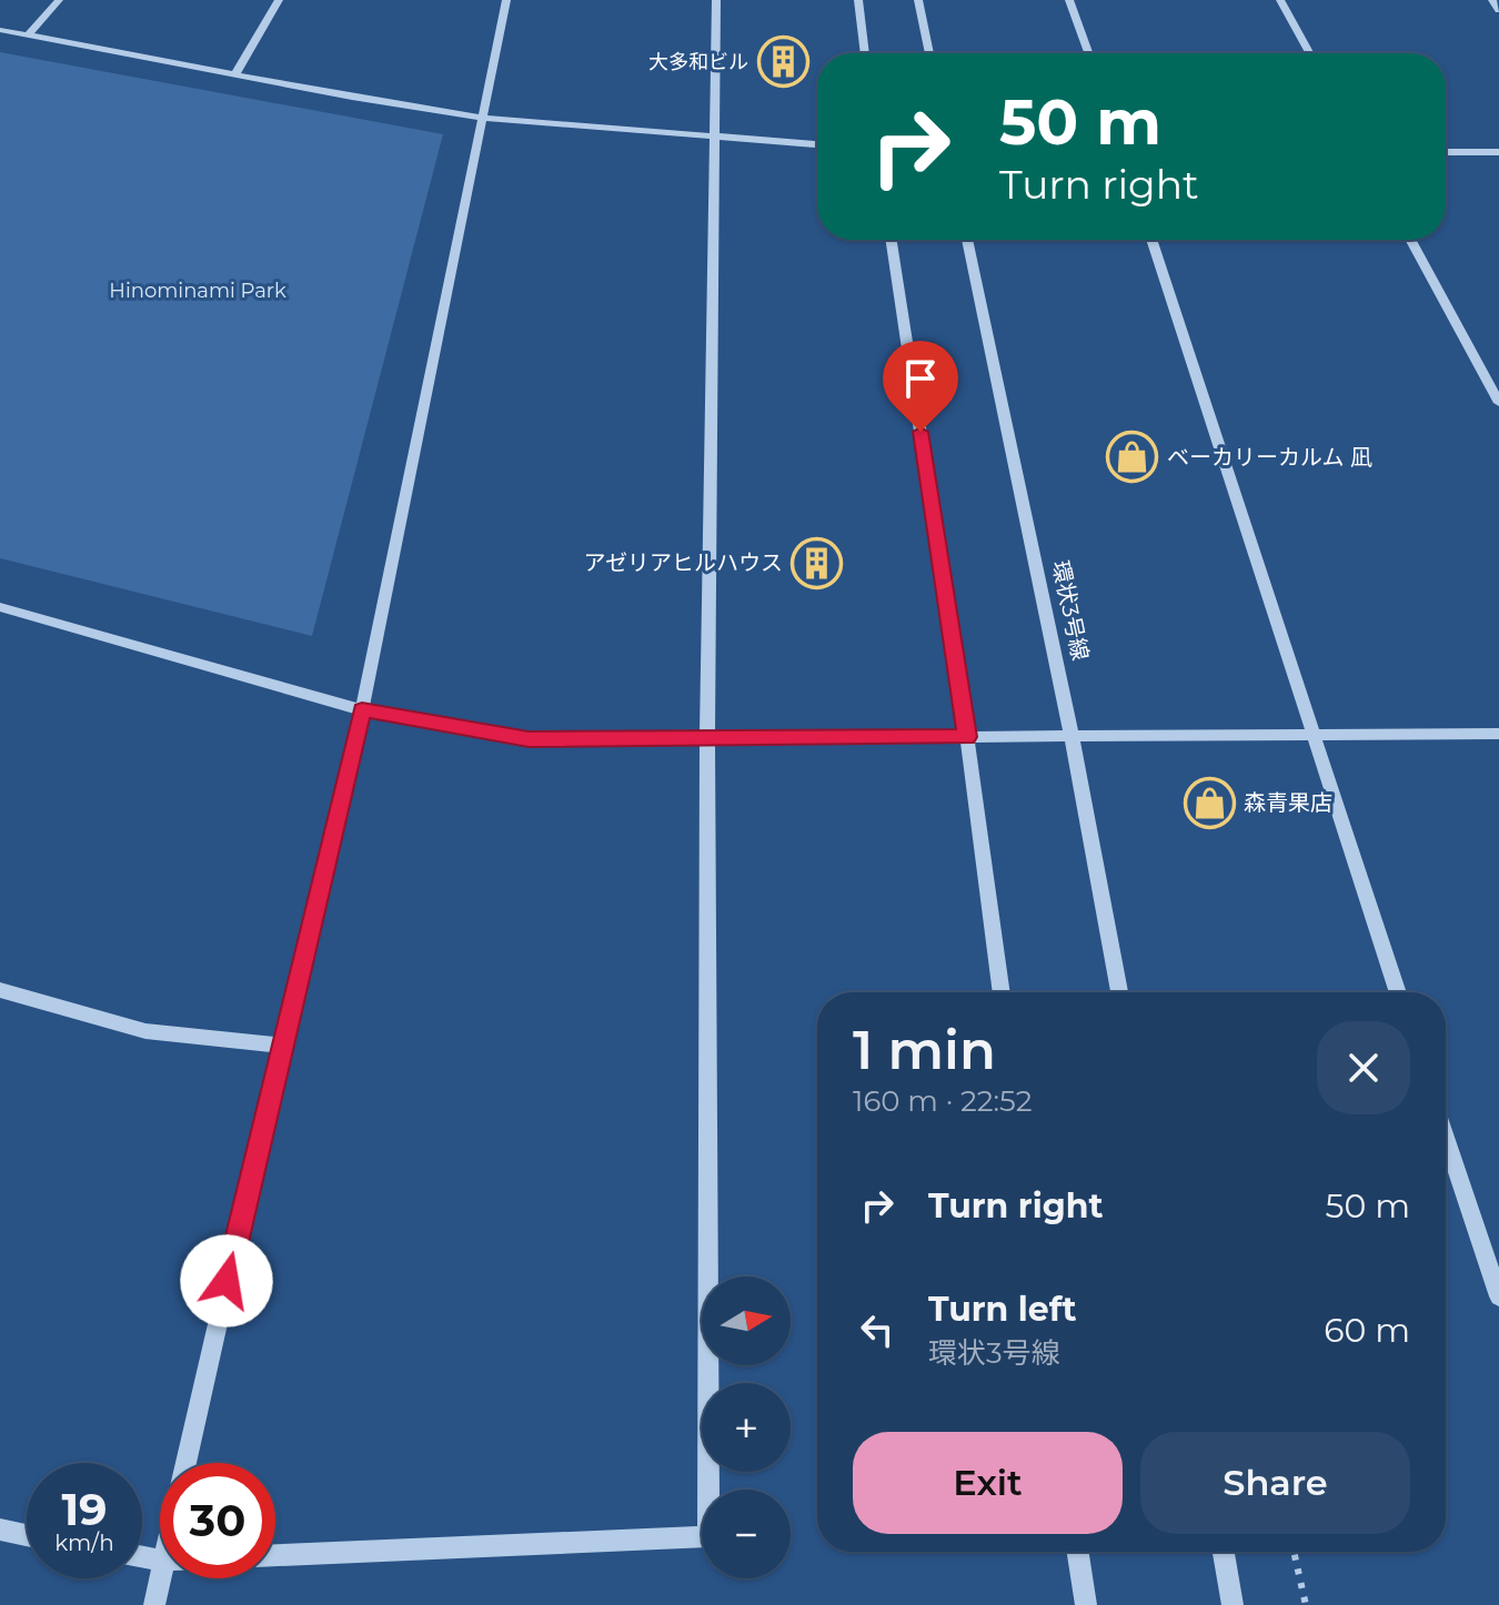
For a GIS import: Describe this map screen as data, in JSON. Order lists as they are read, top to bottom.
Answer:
{
  "streets": {
    "street": ["環状3号線"]
  },
  "parks": ["Hinominami Park"],
  "places": {
    "building": ["大多和ビル", "アゼリアヒルハウス"],
    "shop": ["ベーカリーカルム 凪", "森青果店"]
  },
  "north": "right",
  "page": {
    "turn": ["50 m", "Turn right"],
    "heading": ["1 min", "160 m · 22:52"],
    "list": [
      {
        "name": "Turn right",
        "value": "50 m"
      },
      {
        "name": "Turn left",
        "note": "環状3号線",
        "value": "60 m"
      }
    ],
    "map_buttons": ["+", "−"],
    "buttons": ["Exit", "Share"],
    "speed": "19 km/h",
    "limit": "30"
  }
}
